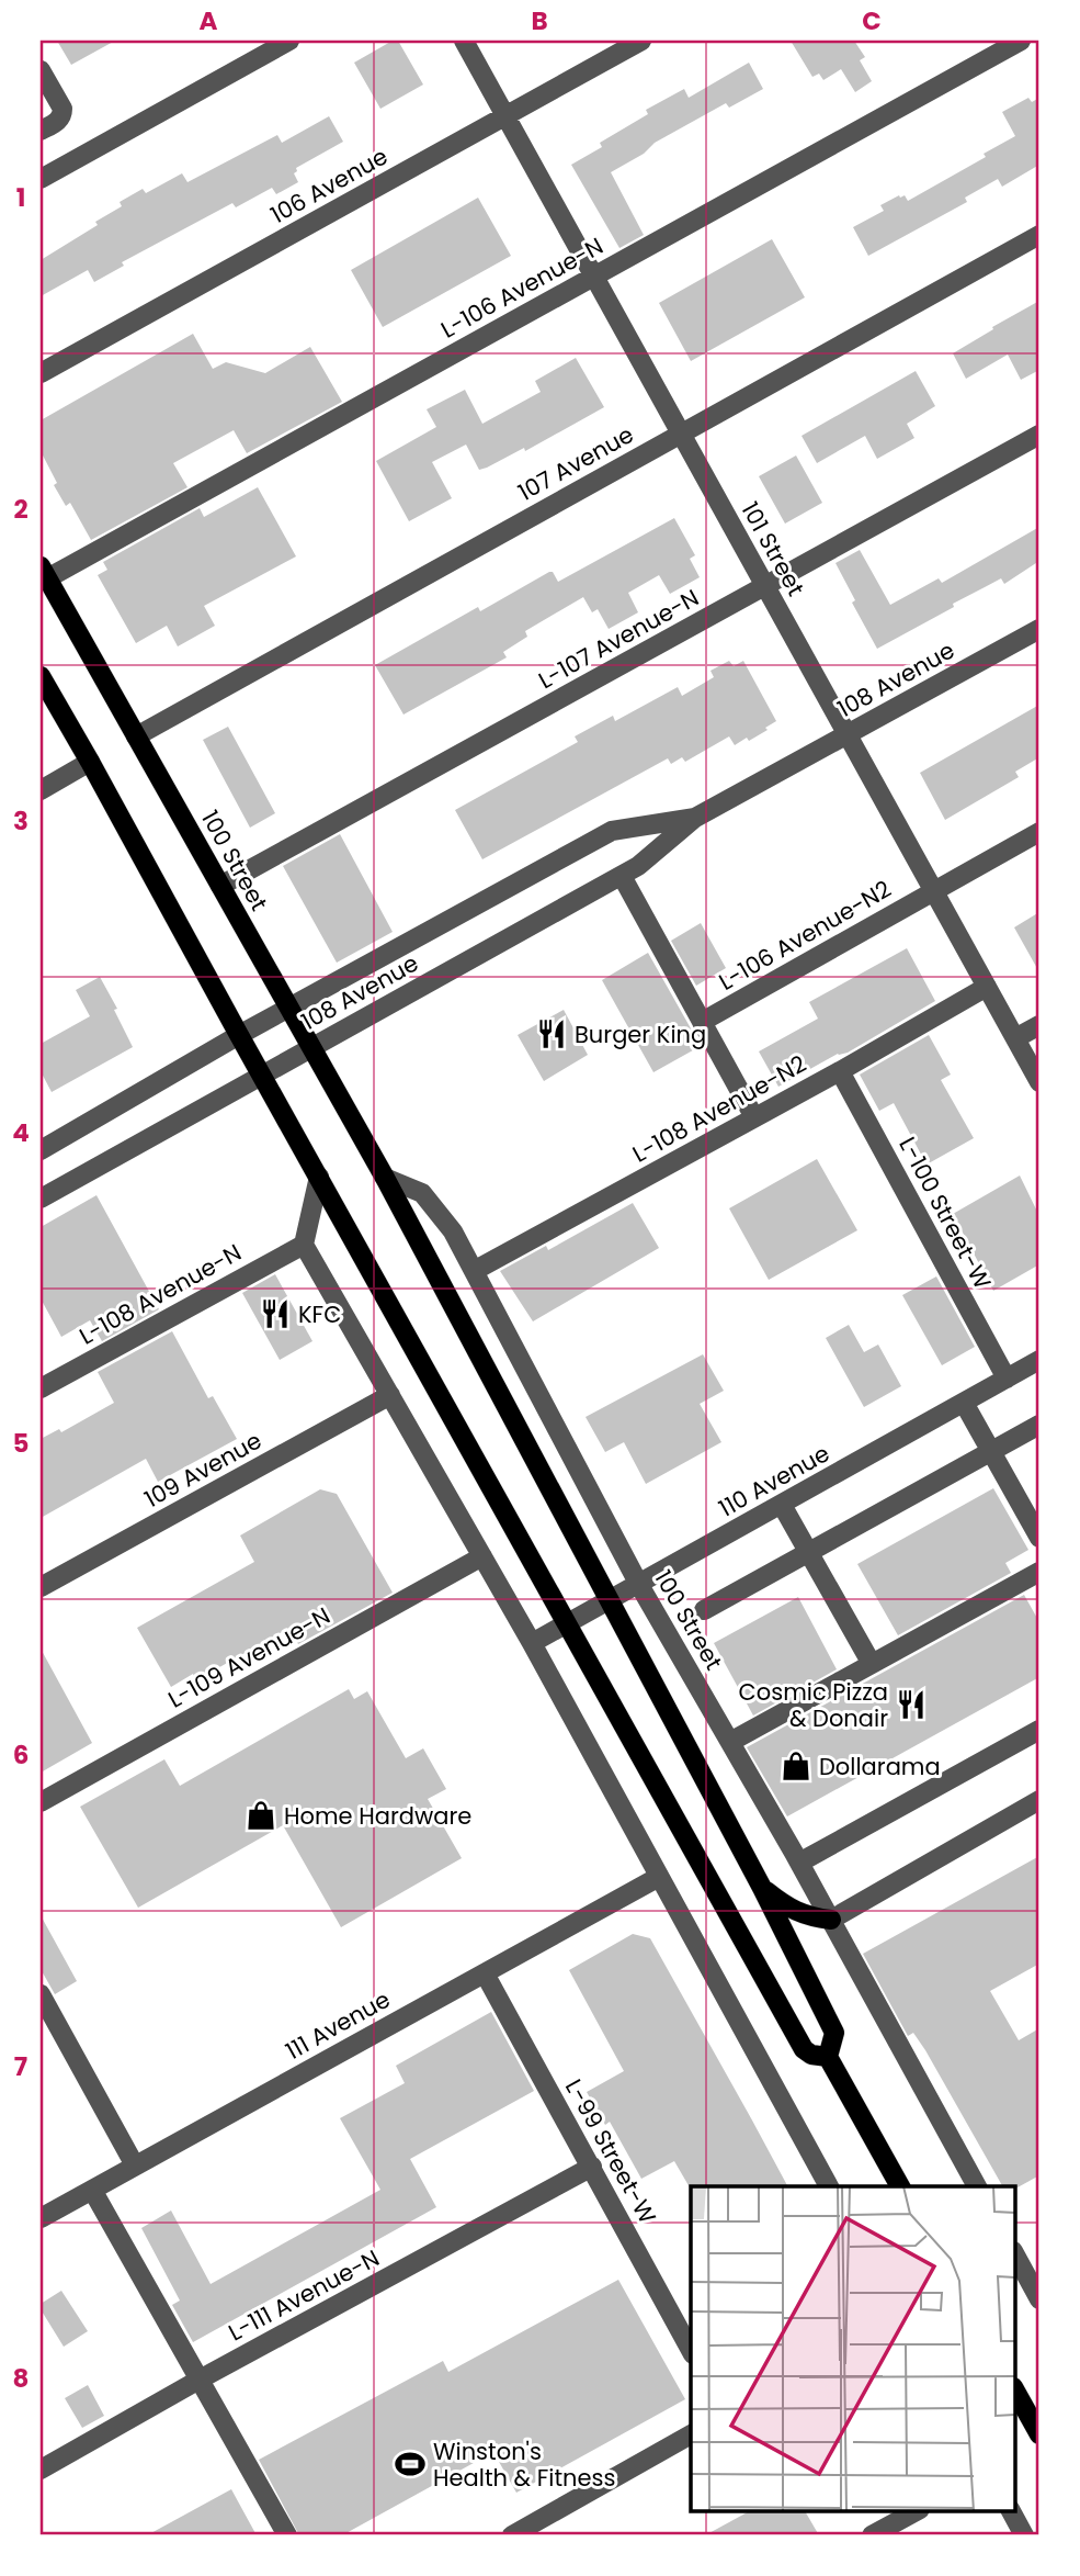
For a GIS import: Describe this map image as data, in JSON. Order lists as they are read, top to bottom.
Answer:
{
  "streets": {
    "main road": ["100 Street"],
    "street": [
      "106 Avenue",
      "L-106 Avenue-N",
      "107 Avenue",
      "101 Street",
      "L-107 Avenue-N",
      "108 Avenue",
      "L-106 Avenue-N2",
      "L-108 Avenue-N2",
      "L-100 Street-W",
      "L-108 Avenue-N",
      "109 Avenue",
      "110 Avenue",
      "L-109 Avenue-N",
      "111 Avenue",
      "L-99 Street-W",
      "L-111 Avenue-N"
    ]
  },
  "crossings": [
    ["106 Avenue", "101 Street"],
    ["L-106 Avenue-N", "101 Street"],
    ["L-106 Avenue-N", "100 Street"],
    ["107 Avenue", "101 Street"],
    ["107 Avenue", "100 Street"],
    ["101 Street", "L-107 Avenue-N"],
    ["101 Street", "108 Avenue"],
    ["101 Street", "L-106 Avenue-N2"],
    ["101 Street", "L-108 Avenue-N2"],
    ["L-107 Avenue-N", "100 Street"],
    ["108 Avenue", "100 Street"],
    ["100 Street", "L-108 Avenue-N2"],
    ["100 Street", "110 Avenue"],
    ["L-108 Avenue-N2", "L-100 Street-W"],
    ["L-100 Street-W", "110 Avenue"],
    ["111 Avenue", "L-99 Street-W"],
    ["L-99 Street-W", "L-111 Avenue-N"]
  ],
  "places": {
    "restaurant": ["Burger King", "KFC", "Cosmic Pizza & Donair"],
    "shop": ["Dollarama", "Home Hardware"],
    "sports": ["Winston's Health & Fitness"]
  },
  "grid": {
    "columns": ["A", "B", "C"],
    "rows": [
      "1",
      "2",
      "3",
      "4",
      "5",
      "6",
      "7",
      "8"
    ]
  }
}
